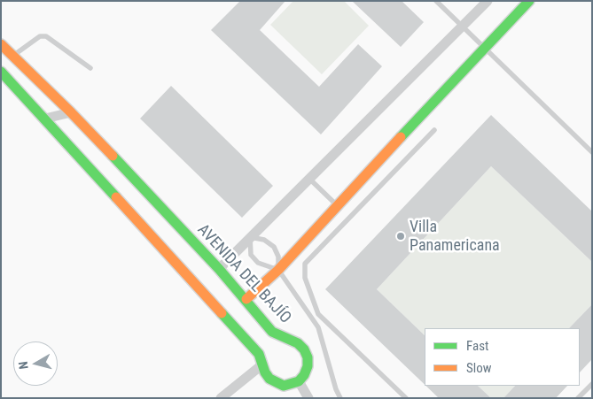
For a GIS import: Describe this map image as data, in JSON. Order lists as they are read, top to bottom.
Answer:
{
  "streets": {
    "street": ["AVENIDA DEL BAJÍO"]
  },
  "places": ["Villa Panamericana"],
  "legend": ["Fast", "Slow"],
  "north": "left"
}
